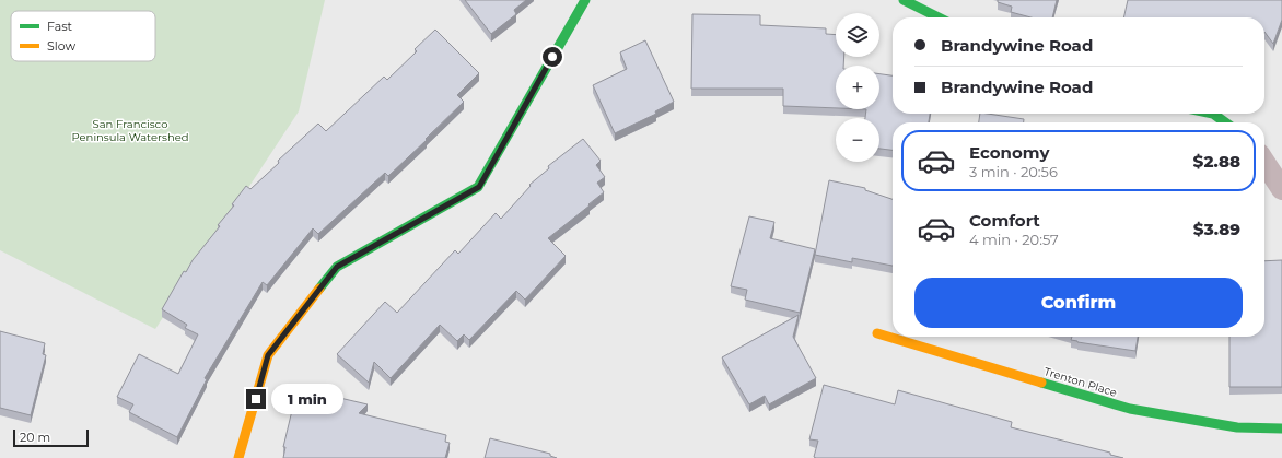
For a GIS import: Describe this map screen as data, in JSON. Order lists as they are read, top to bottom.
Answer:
{
  "streets": {
    "street": ["Trenton Place"]
  },
  "parks": ["San Francisco Peninsula Watershed"],
  "legend": ["Fast", "Slow"],
  "scale_bar": "20 m",
  "page": {
    "map_buttons": ["+", "−"],
    "banner": ["Brandywine Road", "Brandywine Road"],
    "list": [
      {
        "name": "Economy",
        "note": "3 min · 20:56",
        "value": "$2.88"
      },
      {
        "name": "Comfort",
        "note": "4 min · 20:57",
        "value": "$3.89"
      }
    ],
    "buttons": "Confirm",
    "bubble": "1 min",
    "scale": "20 m"
  }
}
